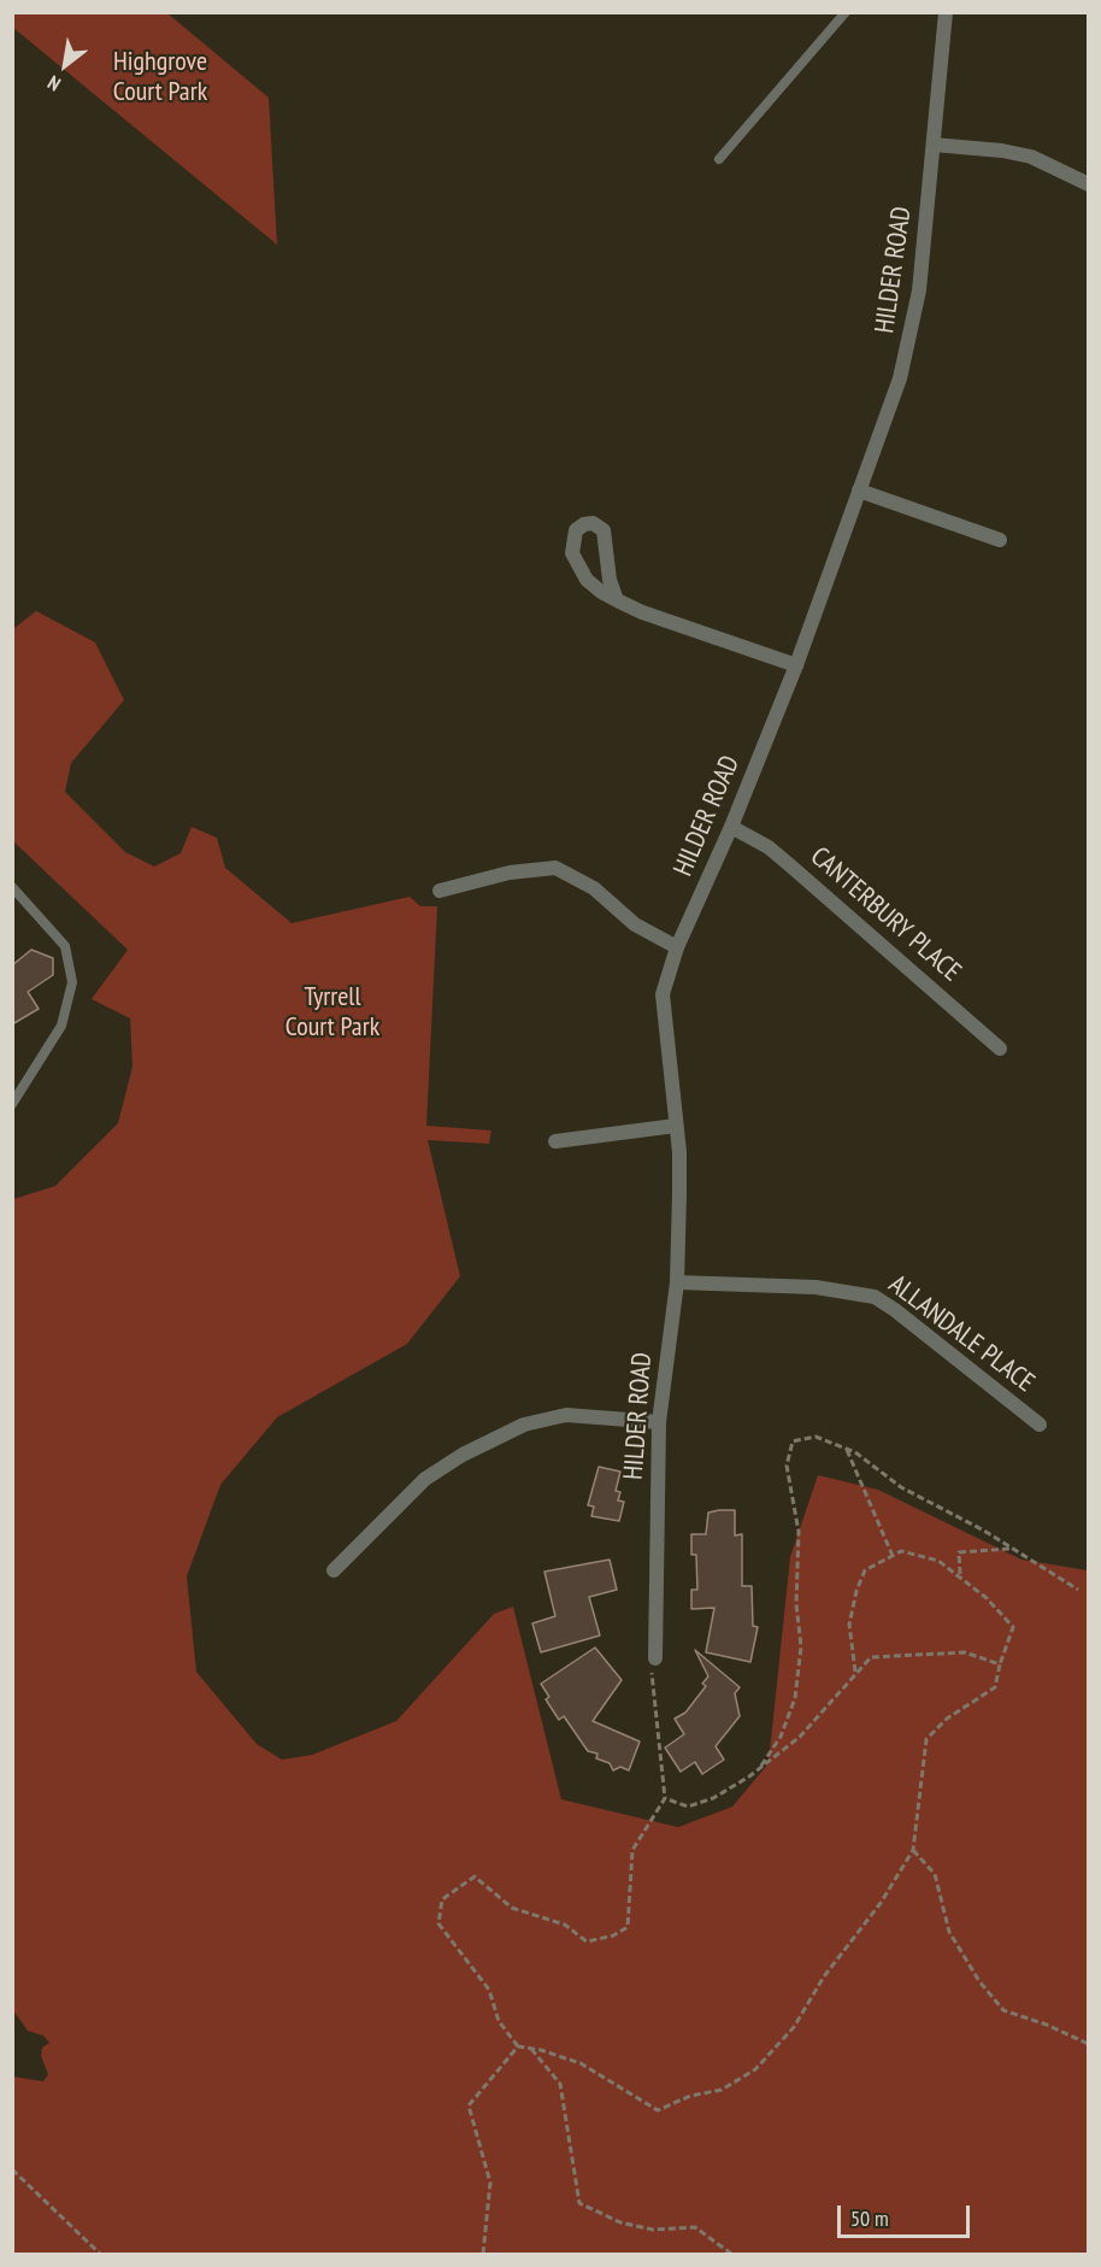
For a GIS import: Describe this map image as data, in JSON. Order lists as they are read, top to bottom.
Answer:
{
  "streets": {
    "street": ["HILDER ROAD", "CANTERBURY PLACE", "ALLANDALE PLACE"]
  },
  "crossings": [
    ["HILDER ROAD", "CANTERBURY PLACE"],
    ["HILDER ROAD", "ALLANDALE PLACE"]
  ],
  "parks": ["Highgrove Court Park", "Tyrrell Court Park"],
  "scale_bar": "50 m",
  "north": "bottom left"
}
